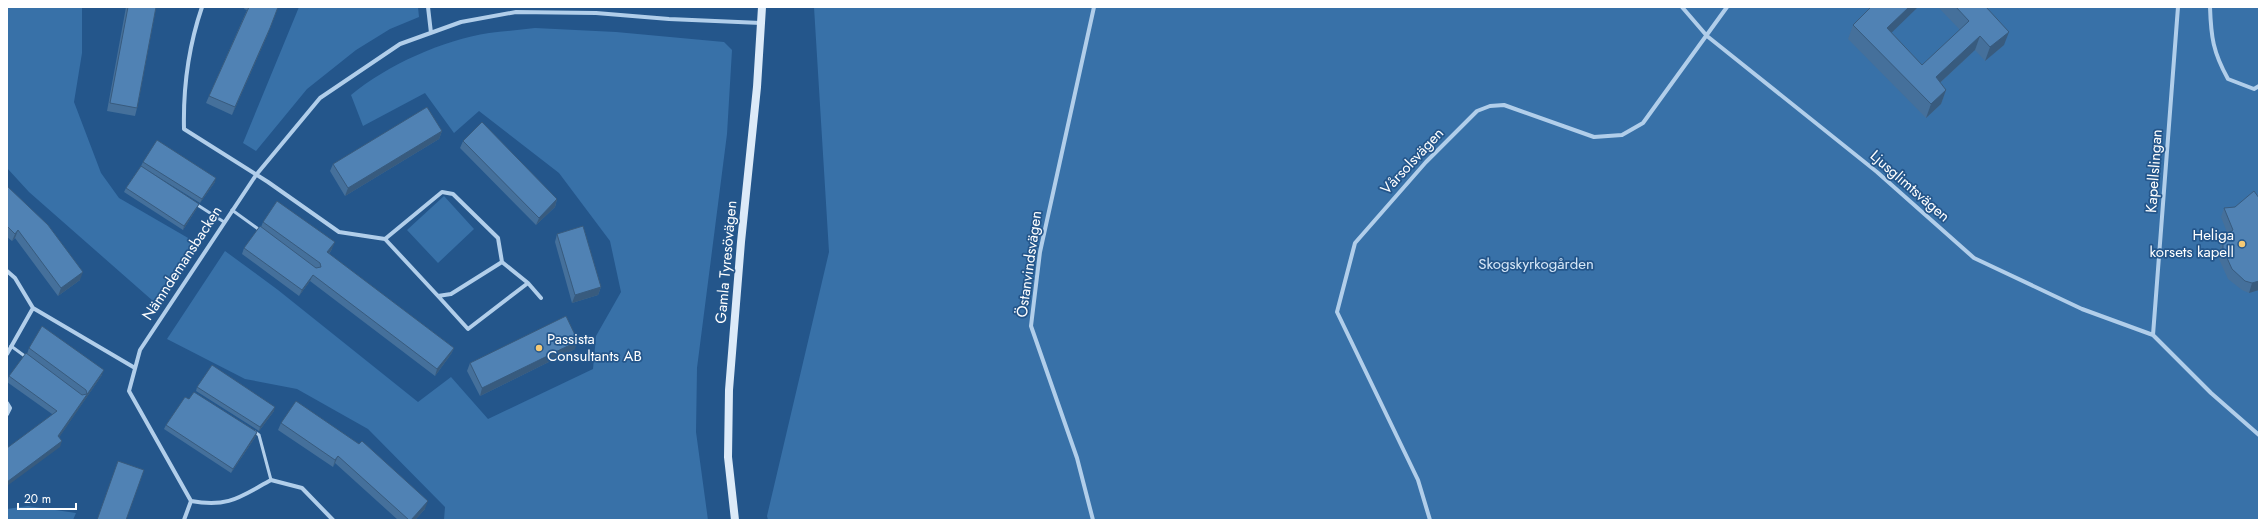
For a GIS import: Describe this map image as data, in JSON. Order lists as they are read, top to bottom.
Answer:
{
  "streets": {
    "street": [
      "Vårsolsvägen",
      "Kapellslingan",
      "Ljusglimtsvägen",
      "Gamla Tyresövägen",
      "Nämndemansbacken",
      "Östanvindsvägen"
    ]
  },
  "crossings": [
    ["Vårsolsvägen", "Ljusglimtsvägen"],
    ["Kapellslingan", "Ljusglimtsvägen"],
    ["Gamla Tyresövägen", "Nämndemansbacken"]
  ],
  "parks": ["Skogskyrkogården"],
  "places": ["Heliga korsets kapell", "Passista Consultants AB"],
  "scale_bar": "20 m"
}
